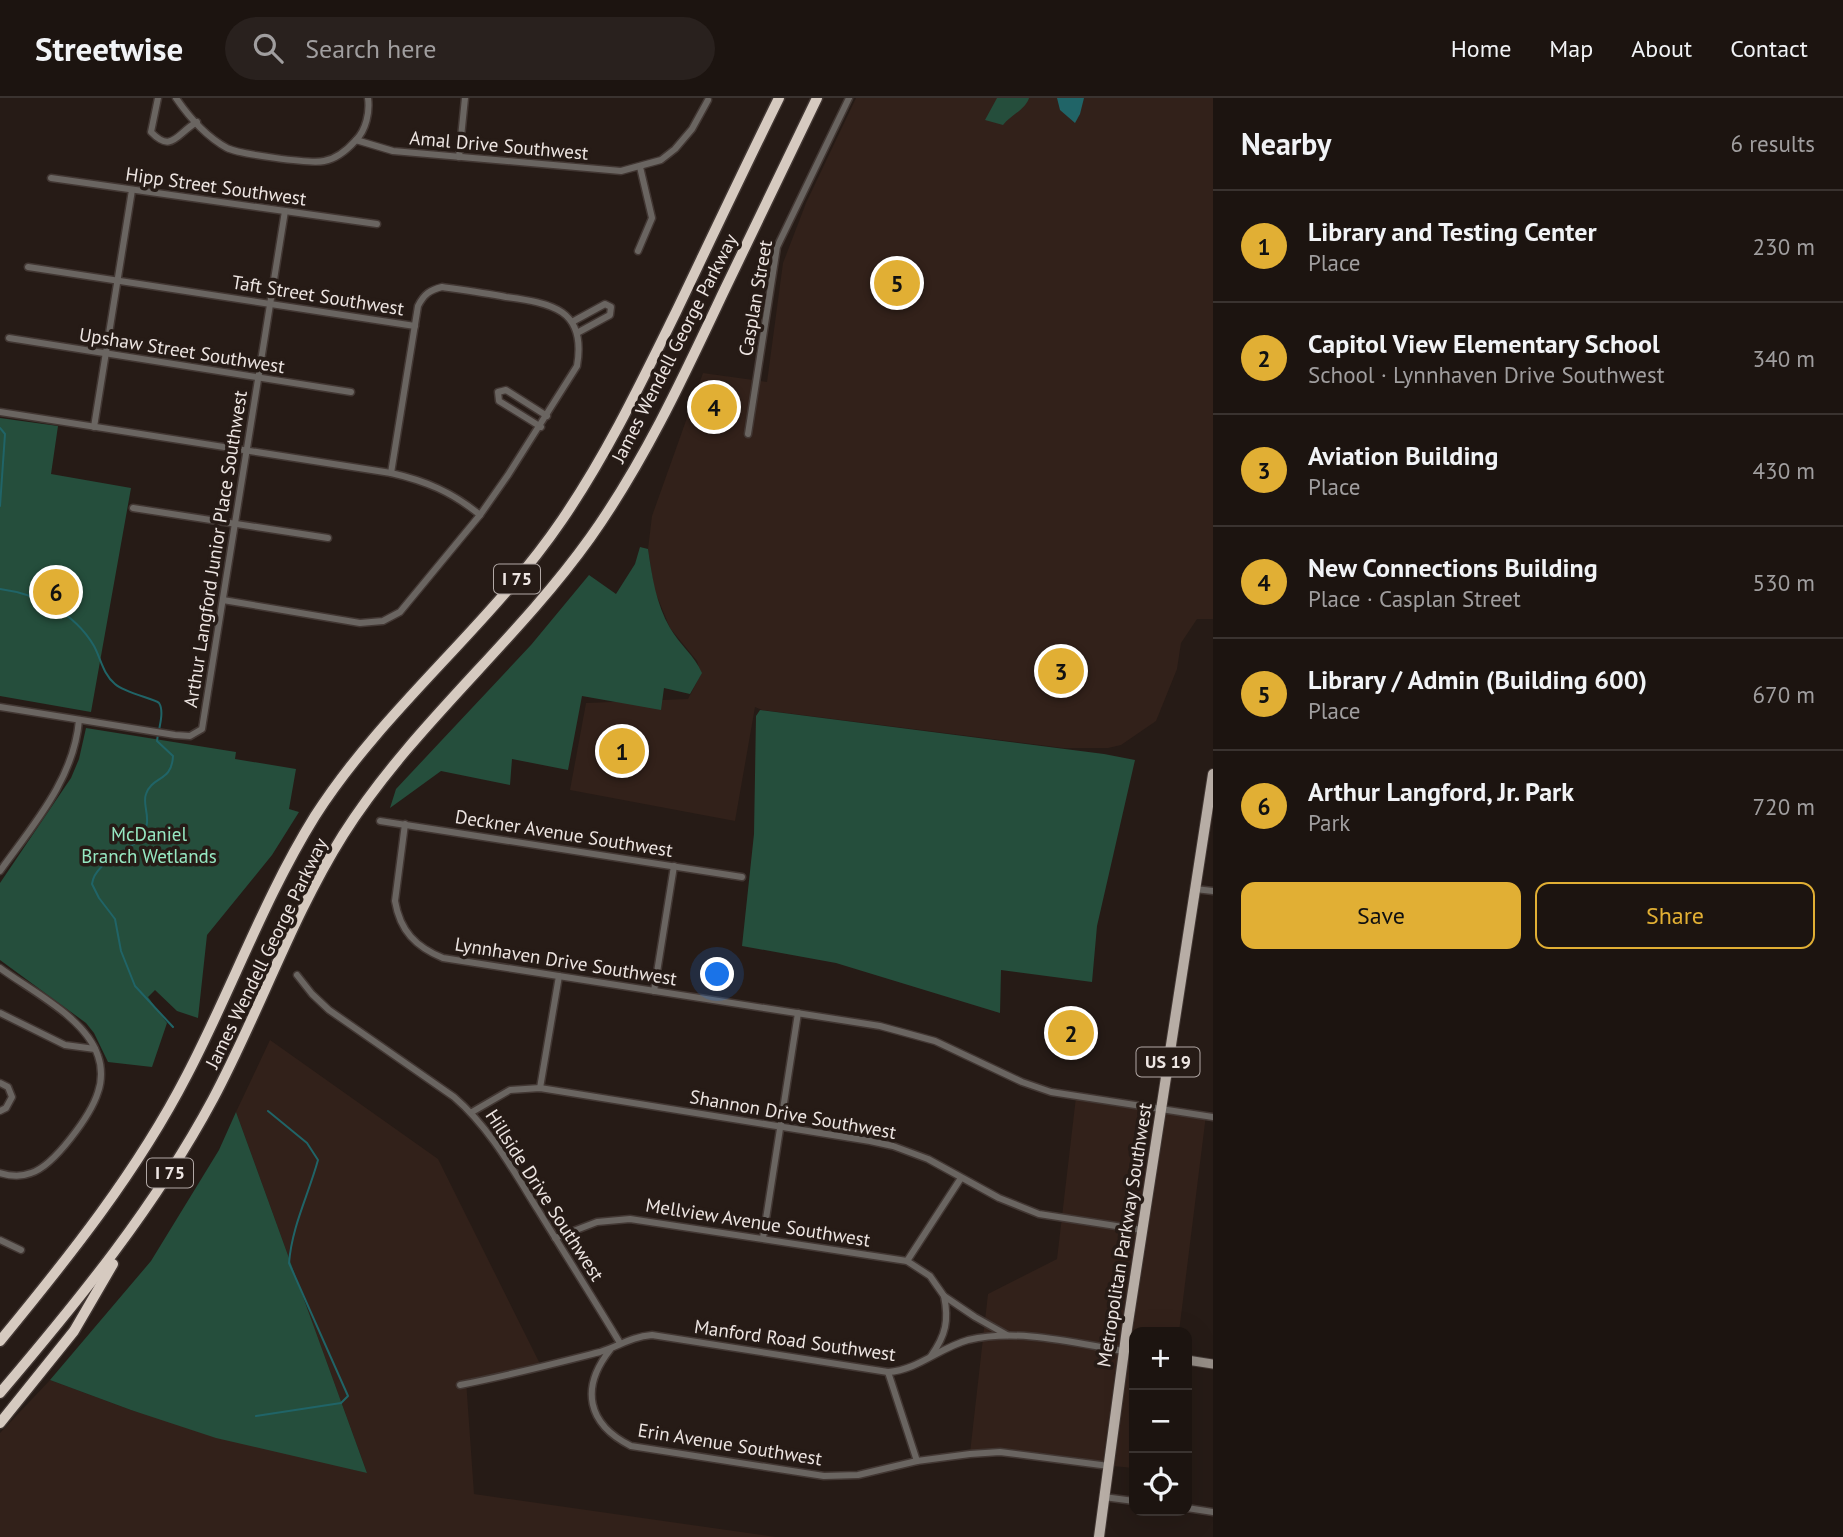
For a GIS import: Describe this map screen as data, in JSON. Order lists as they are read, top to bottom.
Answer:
{
  "streets": {
    "highway": ["James Wendell George Parkway", "I 75"],
    "main road": ["US 19", "Metropolitan Parkway Southwest"],
    "street": [
      "Amal Drive Southwest",
      "Hipp Street Southwest",
      "Taft Street Southwest",
      "Casplan Street",
      "Upshaw Street Southwest",
      "Arthur Langford Junior Place Southwest",
      "Deckner Avenue Southwest",
      "Lynnhaven Drive Southwest",
      "Shannon Drive Southwest",
      "Hillside Drive Southwest",
      "Mellview Avenue Southwest",
      "Manford Road Southwest",
      "Erin Avenue Southwest"
    ]
  },
  "crossings": [
    ["Hipp Street Southwest", "Arthur Langford Junior Place Southwest"],
    ["Taft Street Southwest", "Arthur Langford Junior Place Southwest"],
    ["Upshaw Street Southwest", "Arthur Langford Junior Place Southwest"],
    ["Deckner Avenue Southwest", "Lynnhaven Drive Southwest"],
    ["Lynnhaven Drive Southwest", "Metropolitan Parkway Southwest"],
    ["Shannon Drive Southwest", "Hillside Drive Southwest"],
    ["Shannon Drive Southwest", "Metropolitan Parkway Southwest"],
    ["Hillside Drive Southwest", "Mellview Avenue Southwest"],
    ["Hillside Drive Southwest", "Manford Road Southwest"],
    ["Mellview Avenue Southwest", "Manford Road Southwest"],
    ["Metropolitan Parkway Southwest", "Manford Road Southwest"],
    ["Metropolitan Parkway Southwest", "Erin Avenue Southwest"],
    ["Manford Road Southwest", "Erin Avenue Southwest"]
  ],
  "parks": ["McDaniel Branch Wetlands"],
  "page": {
    "header": "Streetwise",
    "search": "Search here",
    "nav": [
      "Home",
      "Map",
      "About",
      "Contact"
    ],
    "heading": ["Nearby", "6 results"],
    "list": [
      {
        "mark": "1",
        "name": "Library and Testing Center",
        "note": "Place",
        "value": "230 m"
      },
      {
        "mark": "2",
        "name": "Capitol View Elementary School",
        "note": "School · Lynnhaven Drive Southwest",
        "value": "340 m"
      },
      {
        "mark": "3",
        "name": "Aviation Building",
        "note": "Place",
        "value": "430 m"
      },
      {
        "mark": "4",
        "name": "New Connections Building",
        "note": "Place · Casplan Street",
        "value": "530 m"
      },
      {
        "mark": "5",
        "name": "Library / Admin (Building 600)",
        "note": "Place",
        "value": "670 m"
      },
      {
        "mark": "6",
        "name": "Arthur Langford, Jr. Park",
        "note": "Park",
        "value": "720 m"
      }
    ],
    "pins": [
      "5",
      "4",
      "6",
      "3",
      "1",
      "2"
    ],
    "buttons": ["Save", "Share"],
    "map_buttons": ["+", "−"]
  }
}
